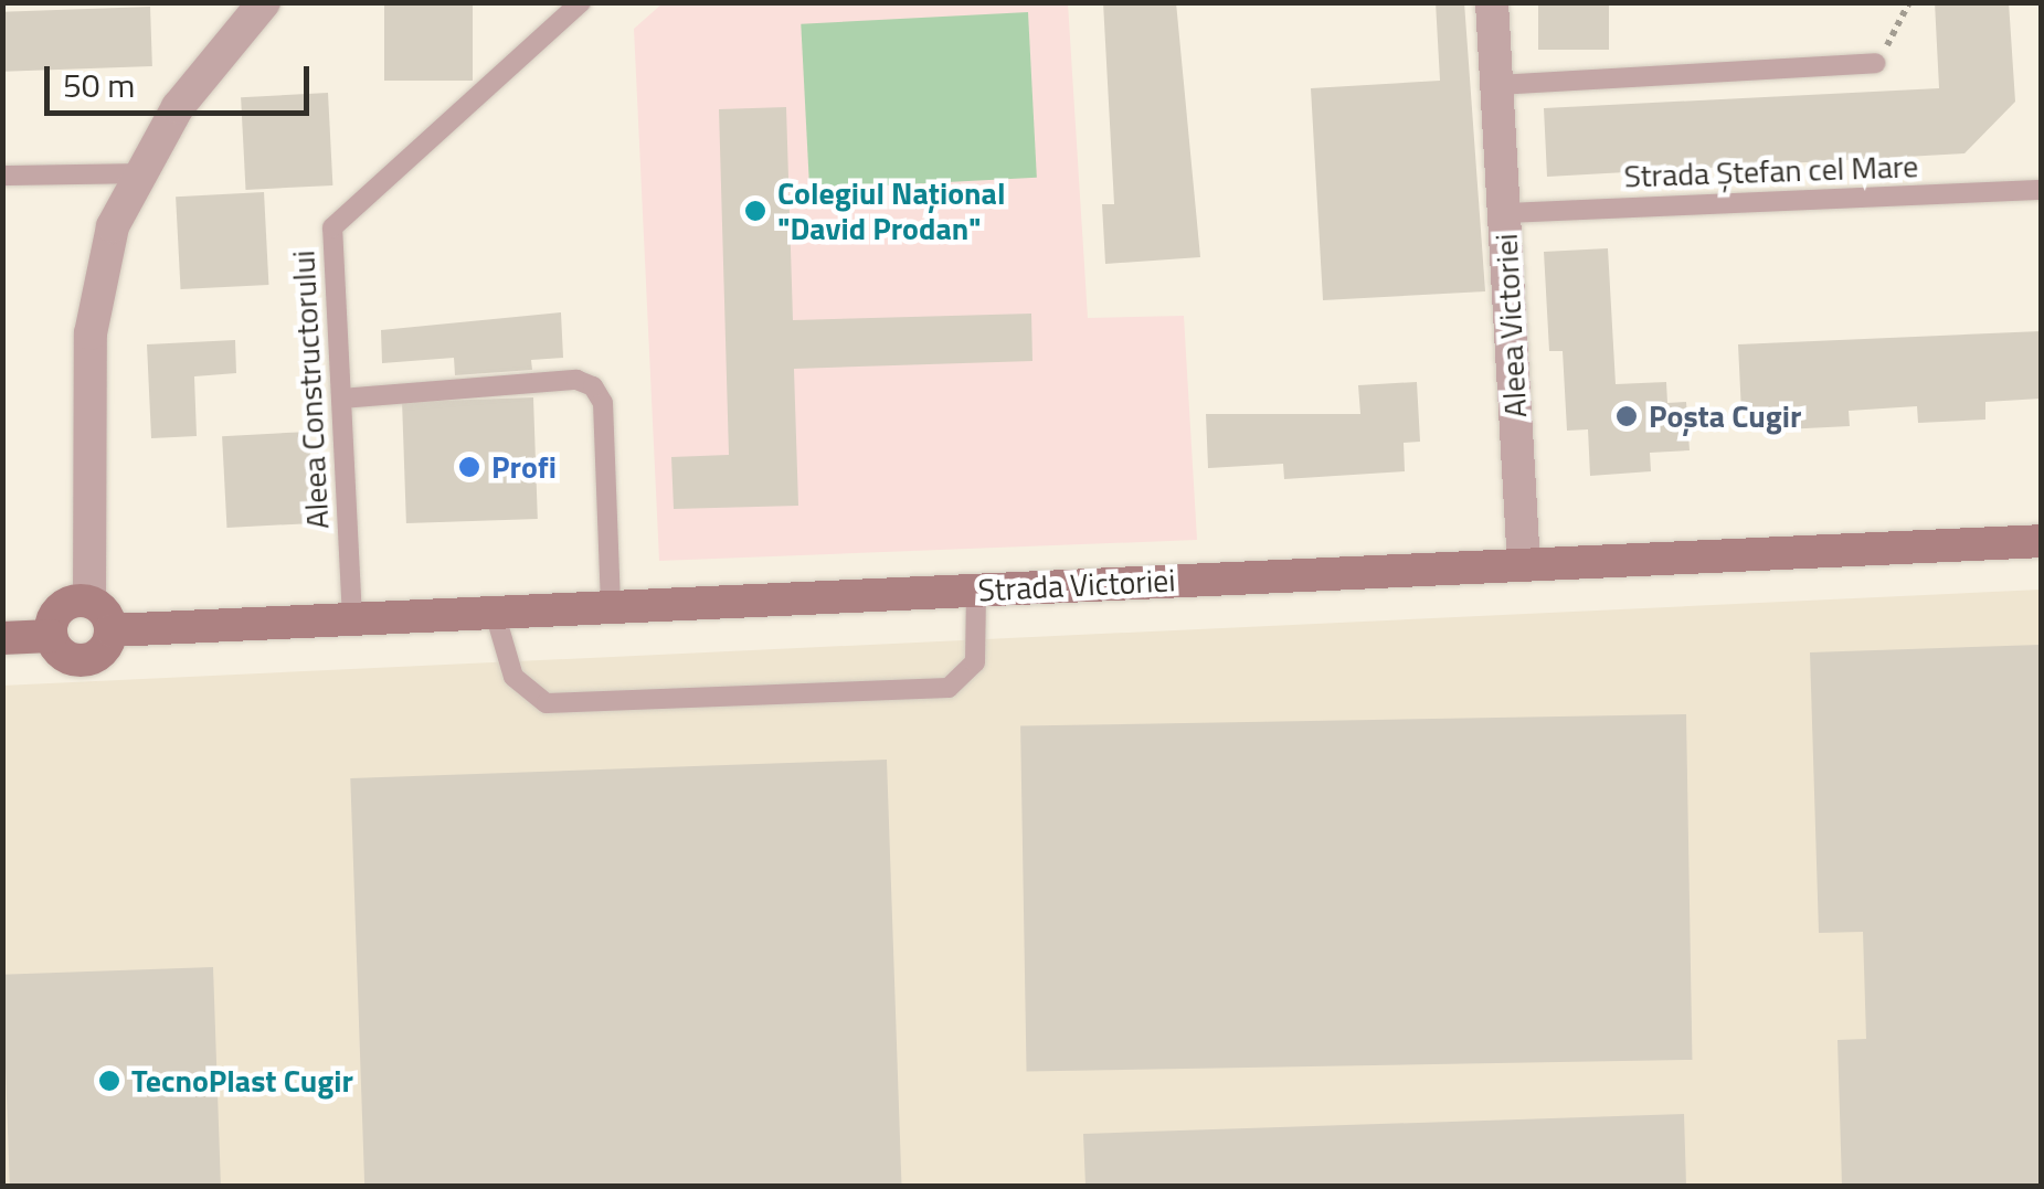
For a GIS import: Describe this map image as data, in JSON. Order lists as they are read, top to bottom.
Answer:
{
  "streets": {
    "main road": ["Strada Victoriei"],
    "street": ["Aleea Victoriei"],
    "lane": ["Strada Ștefan cel Mare", "Aleea Constructorului"]
  },
  "crossings": [
    ["Strada Ștefan cel Mare", "Aleea Victoriei"],
    ["Aleea Victoriei", "Strada Victoriei"],
    ["Aleea Constructorului", "Strada Victoriei"]
  ],
  "places": [
    "Colegiul Național \"David Prodan\"",
    "Poșta Cugir",
    "Profi",
    "TecnoPlast Cugir"
  ],
  "scale_bar": "50 m"
}
